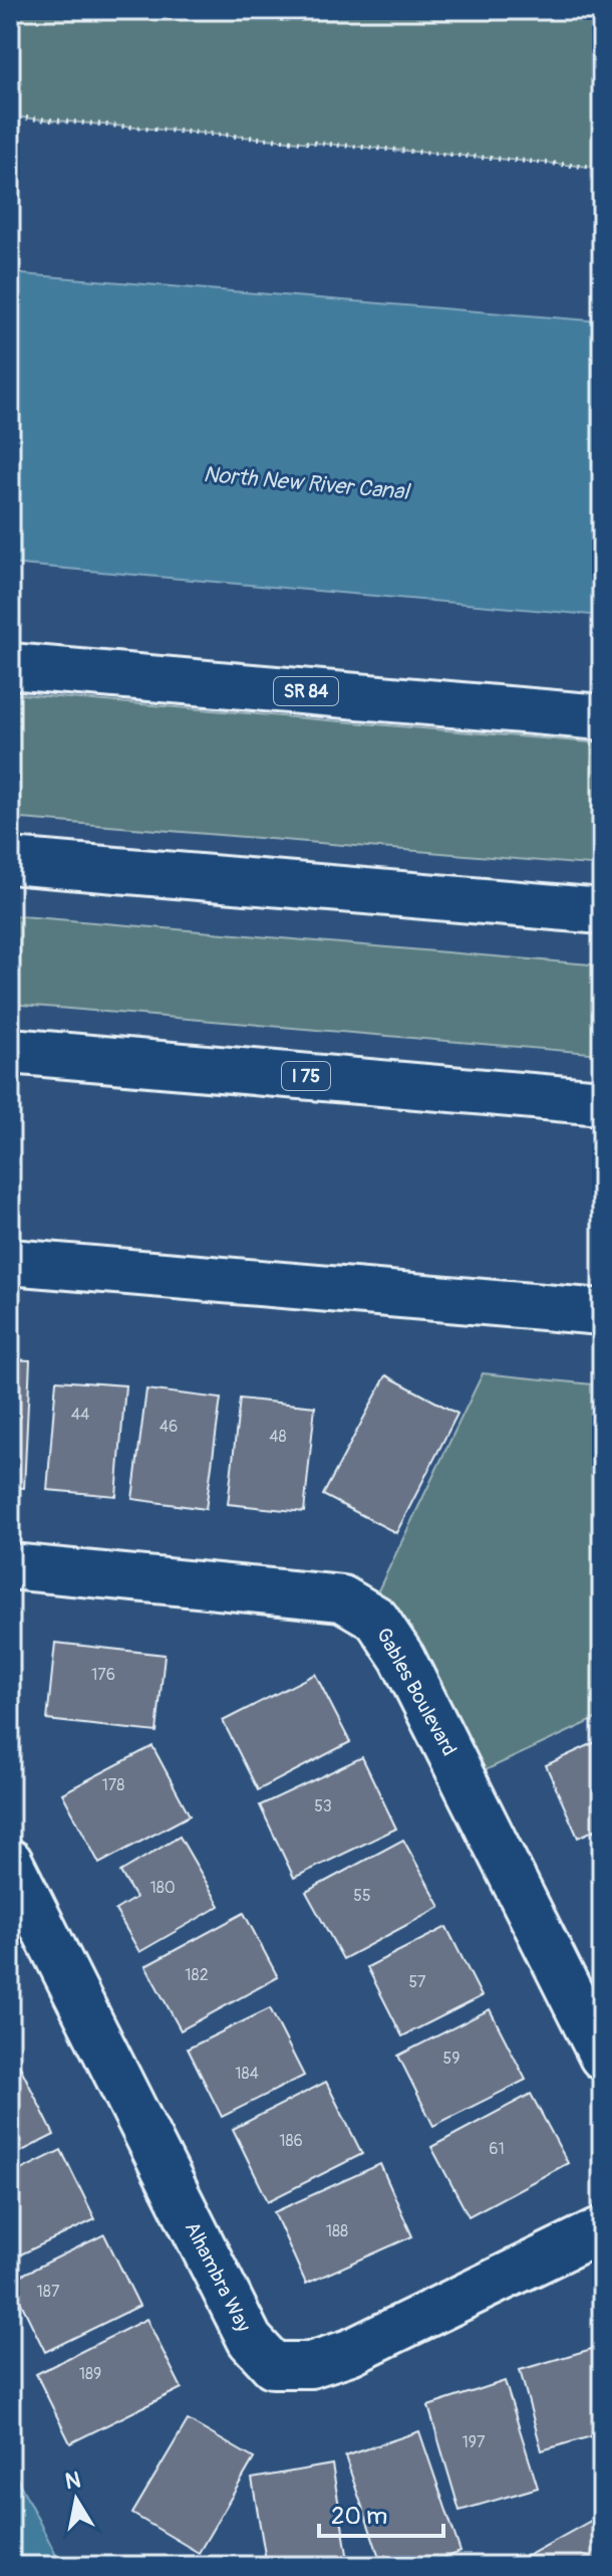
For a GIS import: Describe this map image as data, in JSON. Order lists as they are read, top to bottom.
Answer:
{
  "streets": {
    "main road": [
      "SR 84",
      "I 75",
      "Gables Boulevard",
      "Alhambra Way"
    ]
  },
  "water": ["North New River Canal"],
  "house_numbers": [
    "44",
    "46",
    "48",
    "176",
    "178",
    "53",
    "180",
    "55",
    "182",
    "57",
    "59",
    "184",
    "186",
    "61",
    "188",
    "187",
    "189",
    "197"
  ],
  "scale_bar": "20 m",
  "north": "top"
}
